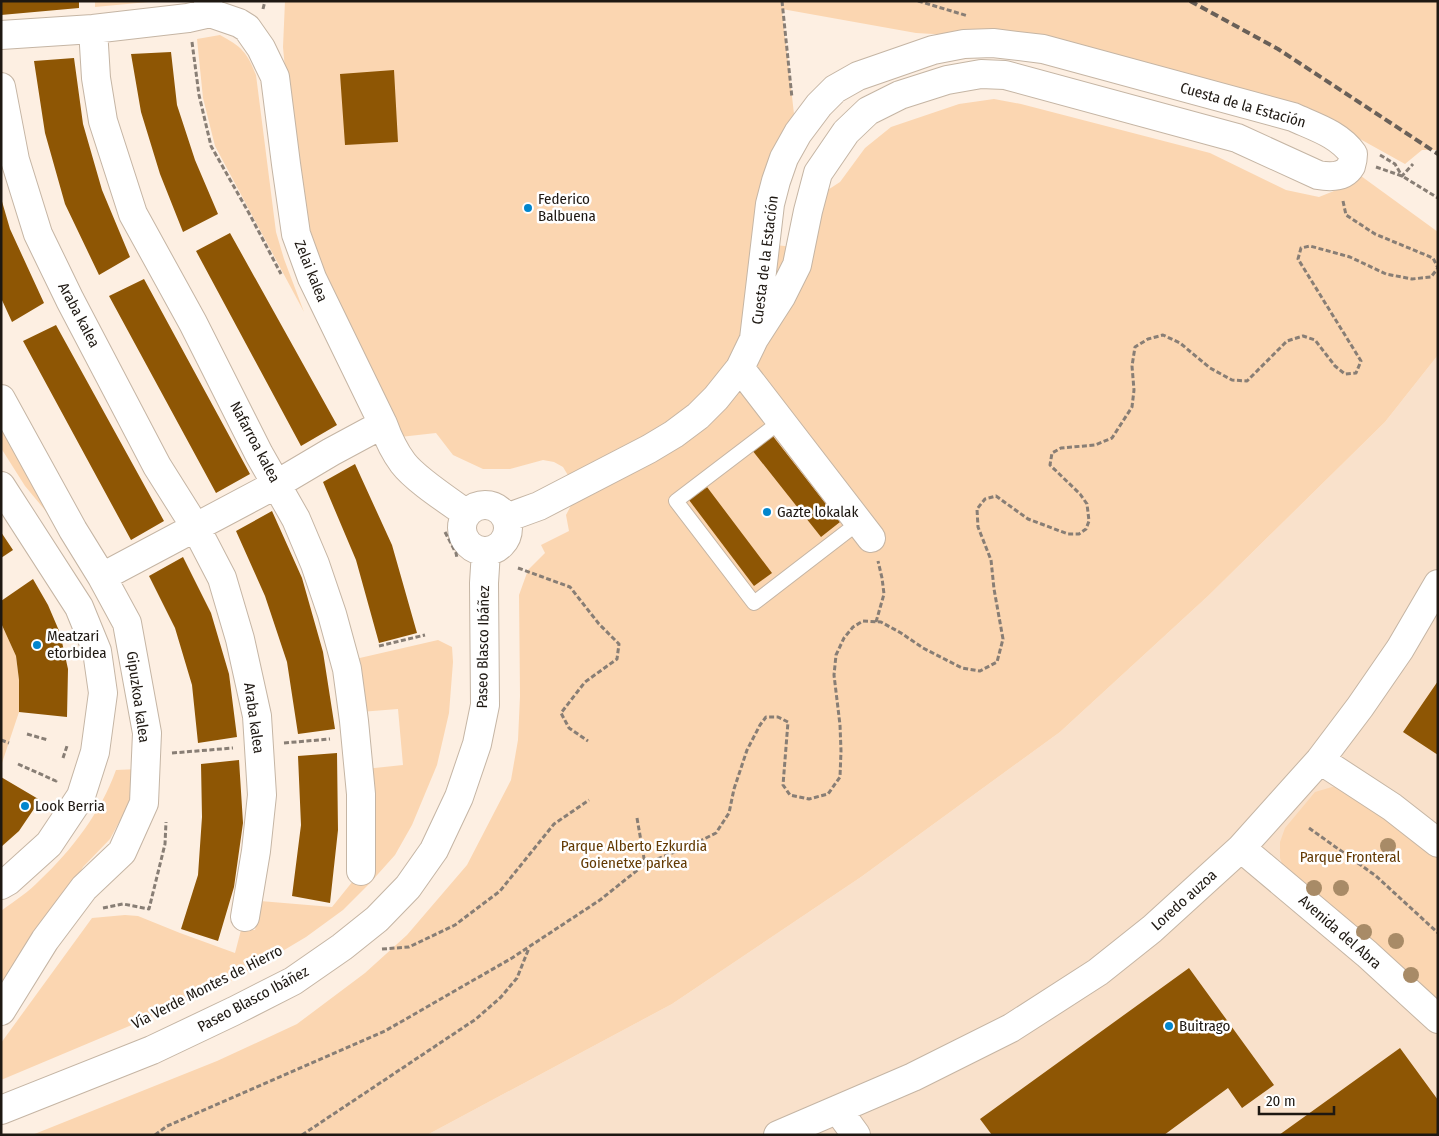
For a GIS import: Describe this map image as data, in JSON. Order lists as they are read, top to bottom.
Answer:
{
  "streets": {
    "street": [
      "Cuesta de la Estación",
      "Zelai kalea",
      "Araba kalea",
      "Nafarroa kalea",
      "Paseo Blasco Ibáñez",
      "Gipuzkoa kalea",
      "Loredo auzoa",
      "Avenida del Abra"
    ]
  },
  "crossings": [
    ["Cuesta de la Estación", "Zelai kalea"],
    ["Cuesta de la Estación", "Paseo Blasco Ibáñez"],
    ["Zelai kalea", "Nafarroa kalea"],
    ["Zelai kalea", "Paseo Blasco Ibáñez"],
    ["Loredo auzoa", "Avenida del Abra"]
  ],
  "parks": ["Parque Alberto Ezkurdia Goienetxe parkea", "Parque Fronteral"],
  "places": [
    "Federico Balbuena",
    "Gazte lokalak",
    "Meatzari etorbidea",
    "Look Berria",
    "Buitrago"
  ],
  "scale_bar": "20 m"
}
